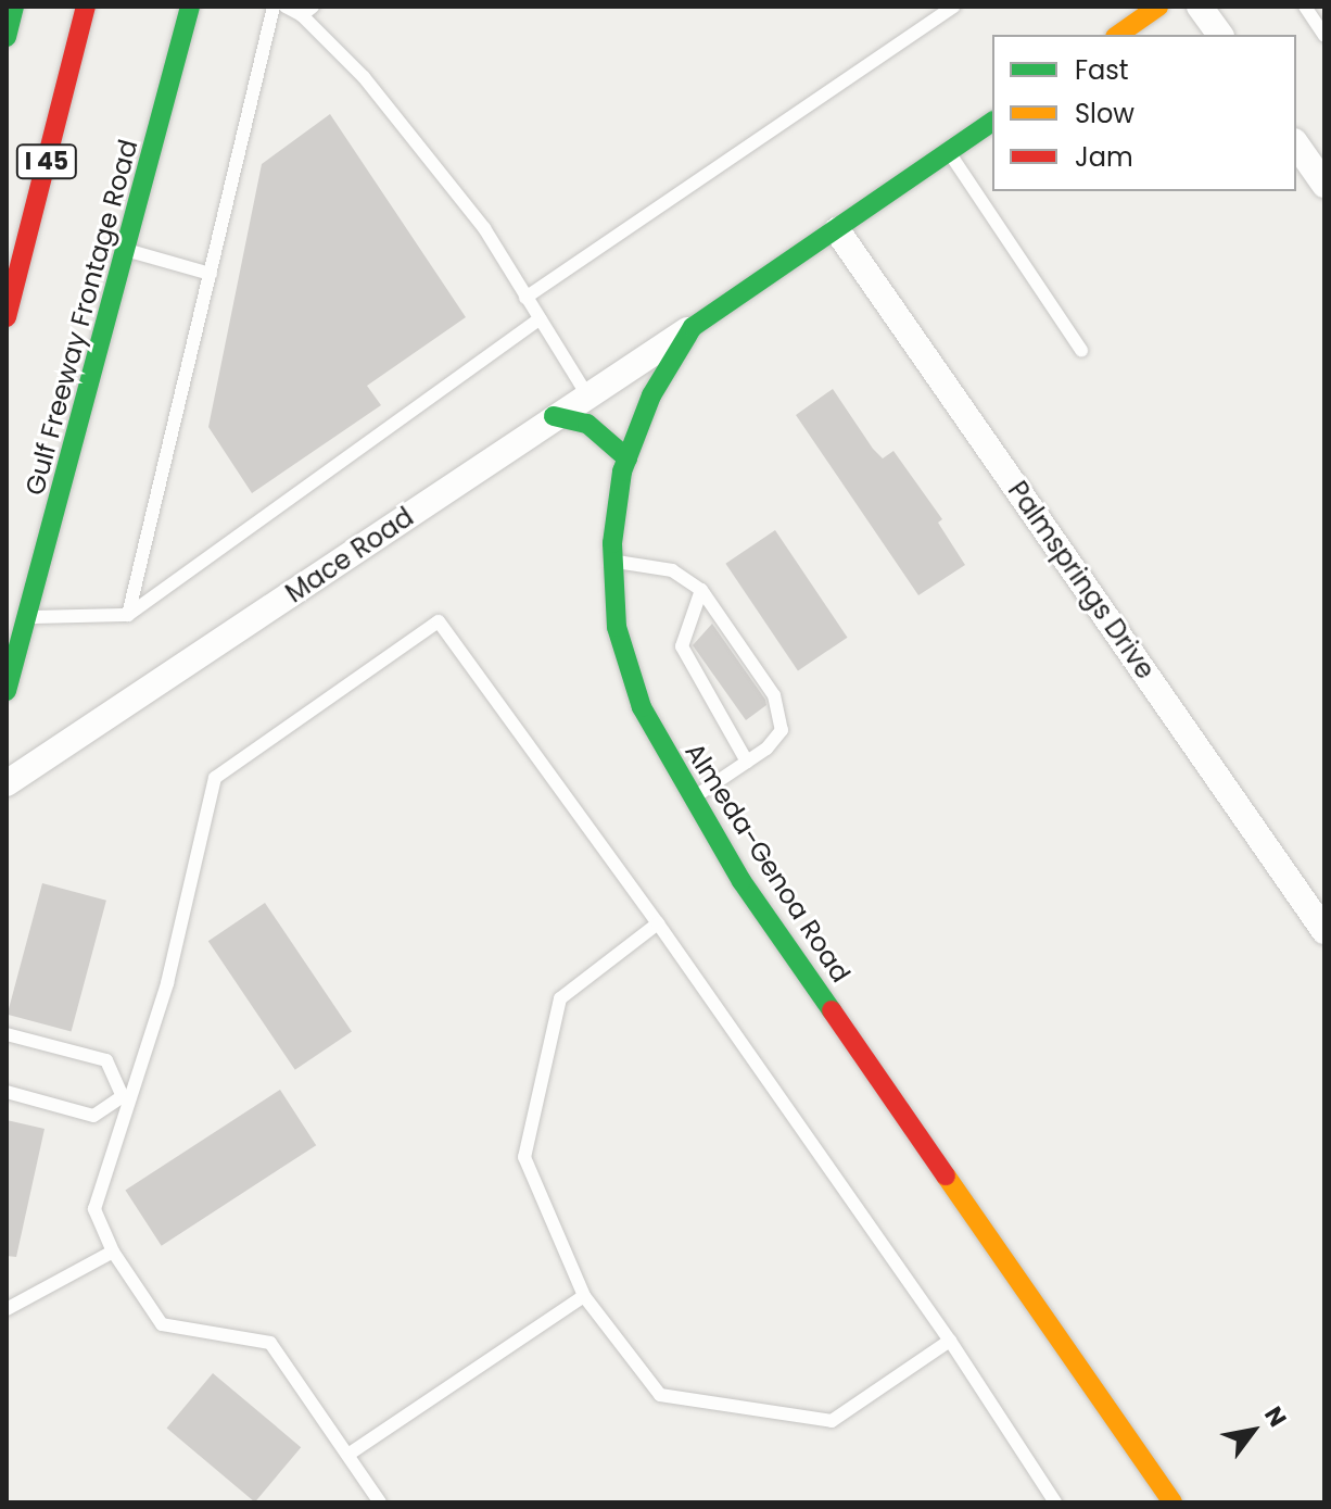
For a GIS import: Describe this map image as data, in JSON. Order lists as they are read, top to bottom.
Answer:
{
  "streets": {
    "main road": ["I 45", "Gulf Freeway Frontage Road", "Almeda-Genoa Road"],
    "street": ["Mace Road", "Palmsprings Drive"]
  },
  "crossings": [
    ["Mace Road", "Almeda-Genoa Road"],
    ["Palmsprings Drive", "Almeda-Genoa Road"]
  ],
  "legend": ["Fast", "Slow", "Jam"],
  "north": "top right"
}
